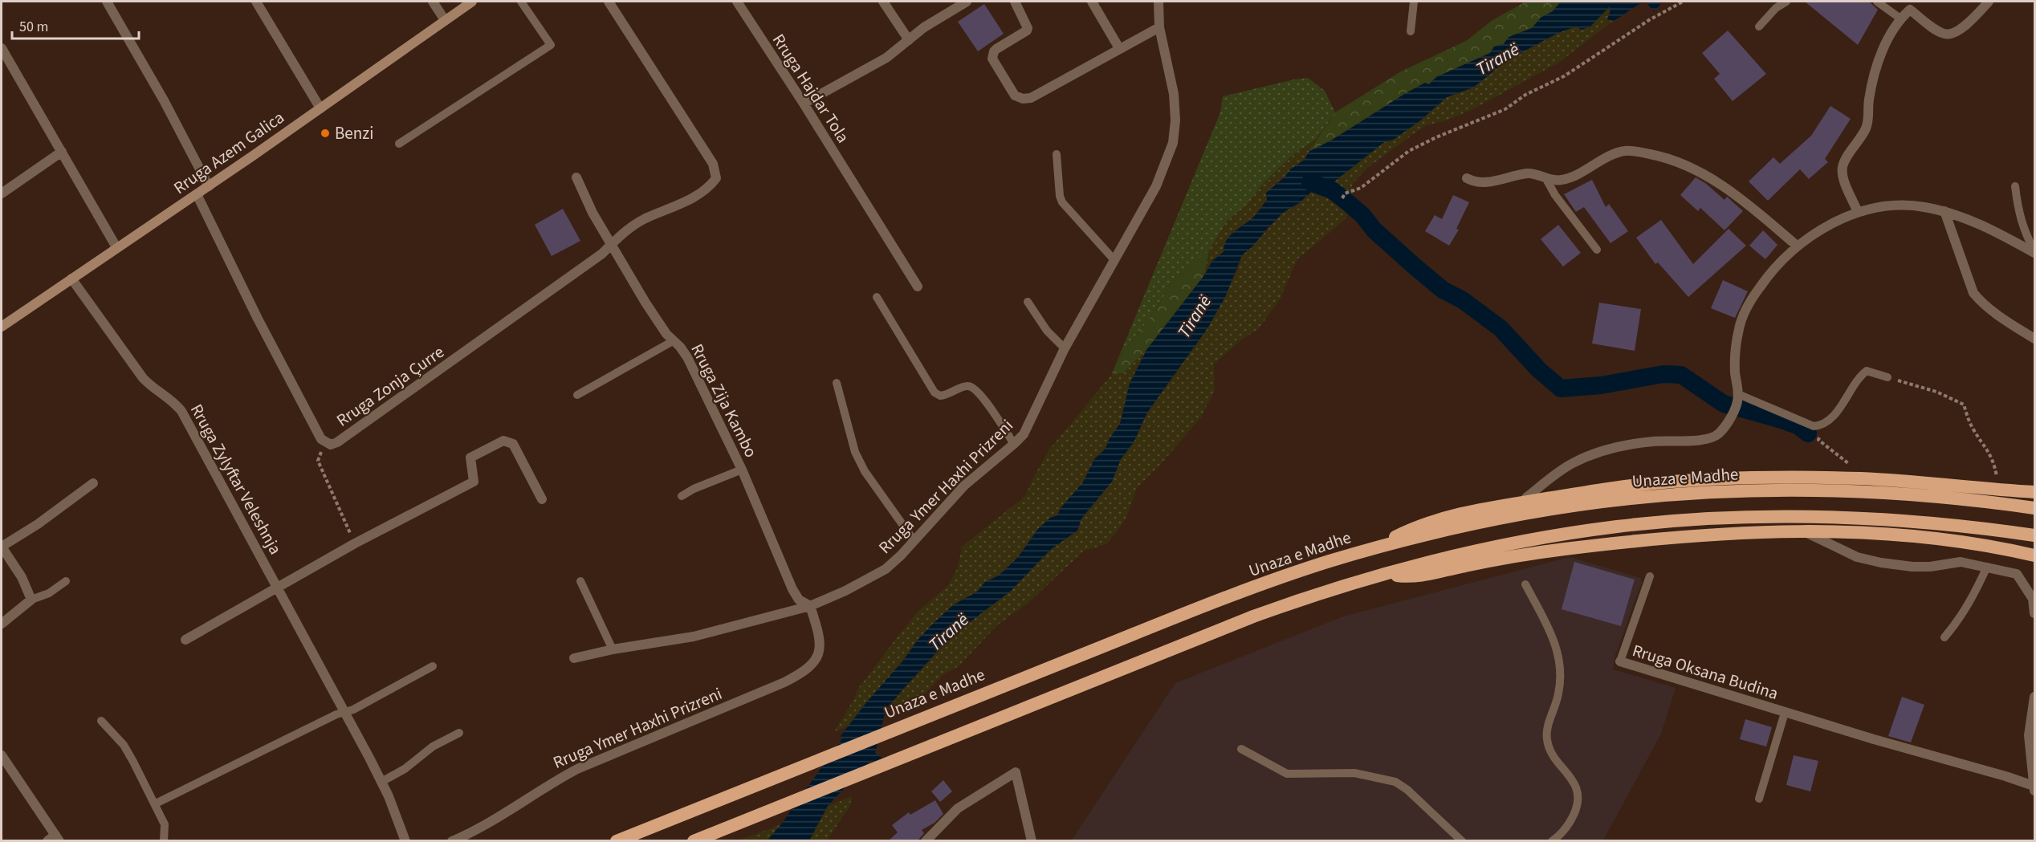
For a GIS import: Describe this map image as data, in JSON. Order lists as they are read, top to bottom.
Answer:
{
  "streets": {
    "highway": ["Unaza e Madhe"],
    "main road": ["Rruga Azem Galica"],
    "street": [
      "Rruga Hajdar Tola",
      "Rruga Zonja Çurre",
      "Rruga Zija Kambo",
      "Rruga Zylyftar Veleshnja",
      "Rruga Ymer Haxhi Prizreni",
      "Rruga Oksana Budina"
    ]
  },
  "crossings": [
    ["Rruga Azem Galica", "Rruga Zonja Çurre"],
    ["Rruga Azem Galica", "Rruga Zylyftar Veleshnja"],
    ["Rruga Zonja Çurre", "Rruga Zija Kambo"],
    ["Rruga Zija Kambo", "Rruga Ymer Haxhi Prizreni"]
  ],
  "water": ["Tiranë"],
  "places": ["Benzi"],
  "scale_bar": "50 m"
}
